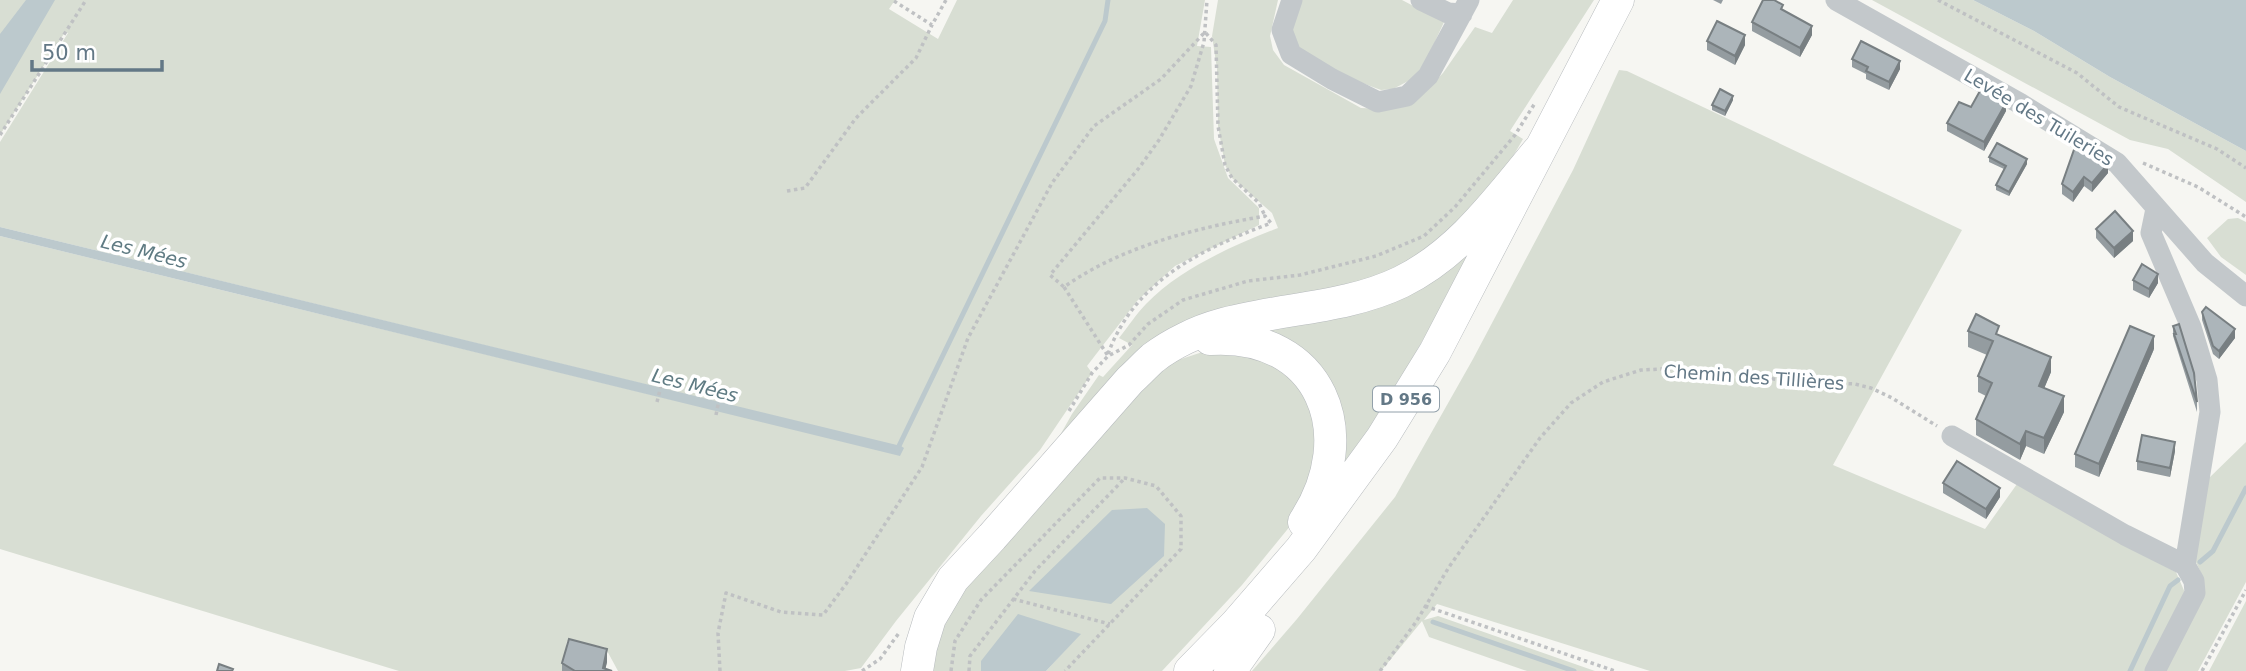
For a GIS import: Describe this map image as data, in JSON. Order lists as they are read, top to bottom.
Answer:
{
  "streets": {
    "highway": ["D 956"],
    "street": ["Levée des Tuileries"],
    "path": ["Chemin des Tillières"]
  },
  "water": ["Les Mées"],
  "scale_bar": "50 m"
}
